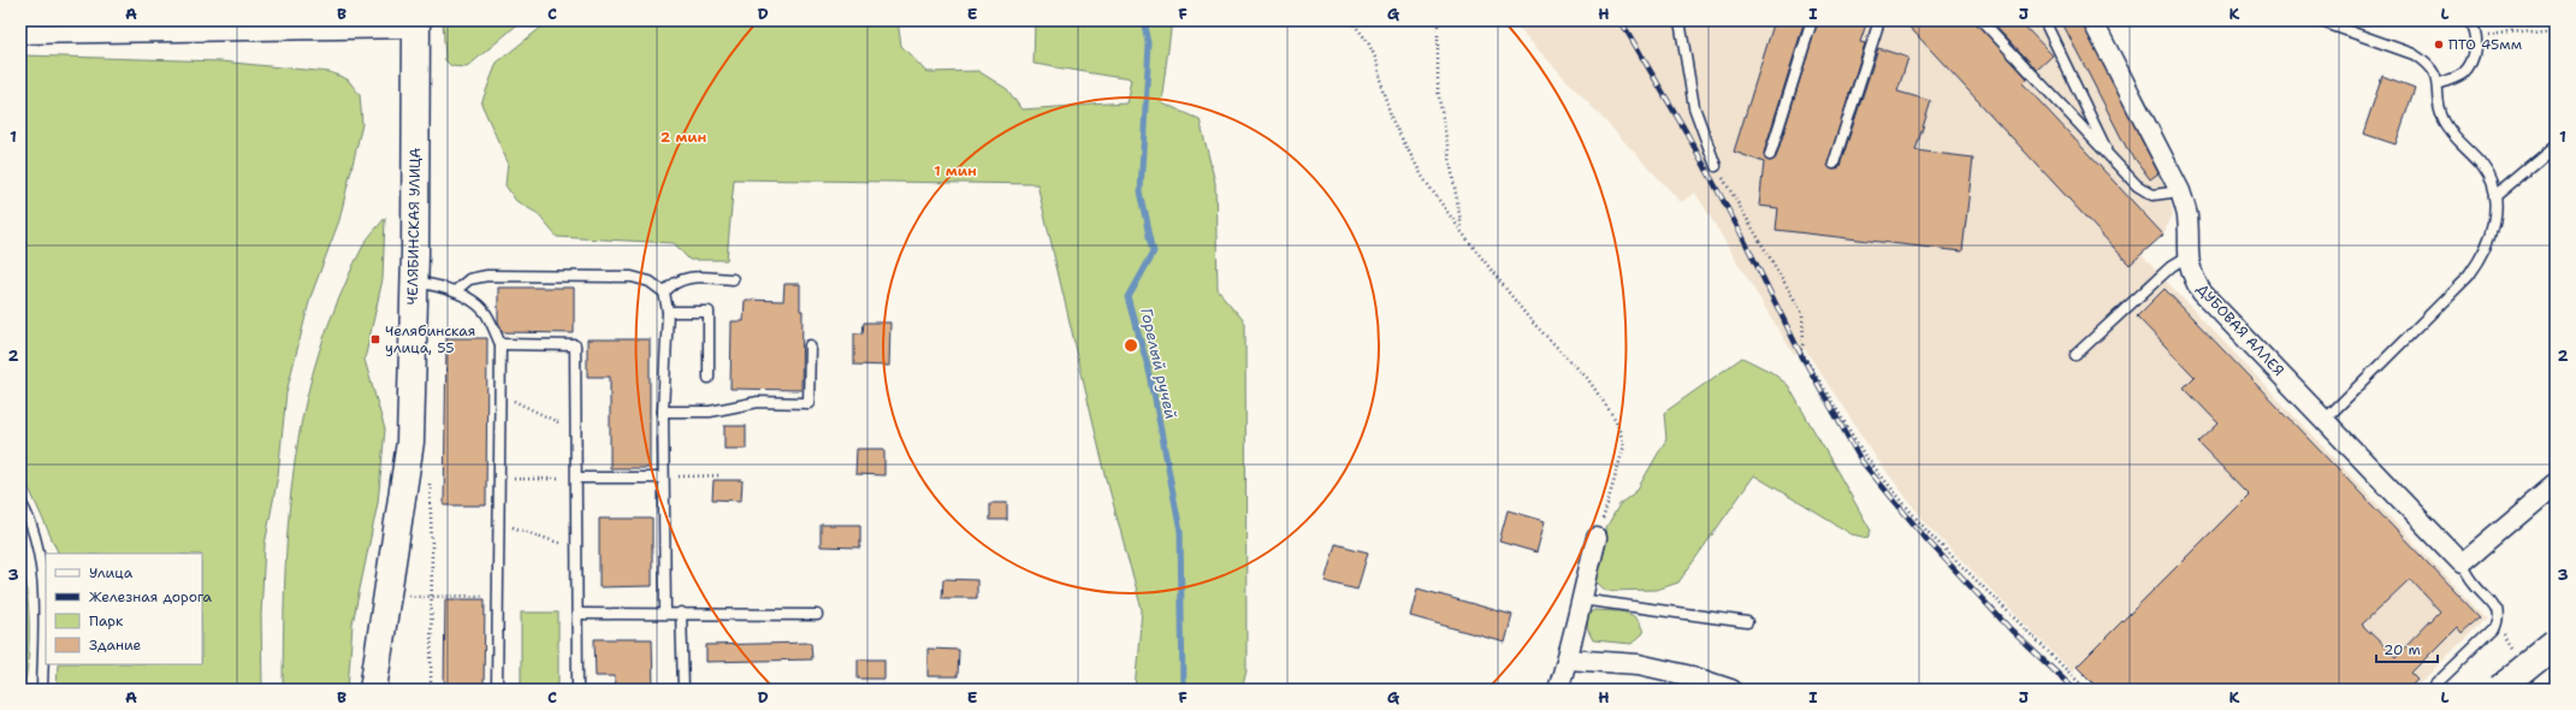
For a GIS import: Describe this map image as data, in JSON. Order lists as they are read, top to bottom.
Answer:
{
  "streets": {
    "street": ["ЧЕЛЯБИНСКАЯ УЛИЦА", "ДУБОВАЯ АЛЛЕЯ"]
  },
  "water": ["Горелый ручей"],
  "places": {
    "other": ["ПТО 45мм"],
    "transit": ["Челябинская улица, 55"]
  },
  "legend": [
    "Улица",
    "Железная дорога",
    "Парк",
    "Здание"
  ],
  "scale_bar": "20 m",
  "grid": {
    "columns": [
      "A",
      "B",
      "C",
      "D",
      "E",
      "F",
      "G",
      "H",
      "I",
      "J",
      "K",
      "L"
    ],
    "rows": ["1", "2", "3"]
  },
  "rings": ["2 мин", "1 мин"]
}
